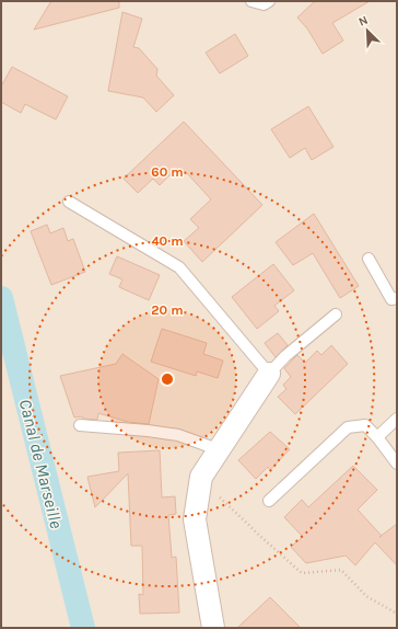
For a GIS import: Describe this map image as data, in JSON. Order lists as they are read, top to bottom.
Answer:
{
  "water": ["Canal de Marseille"],
  "north": "top left",
  "rings": ["60 m", "40 m", "20 m"]
}
